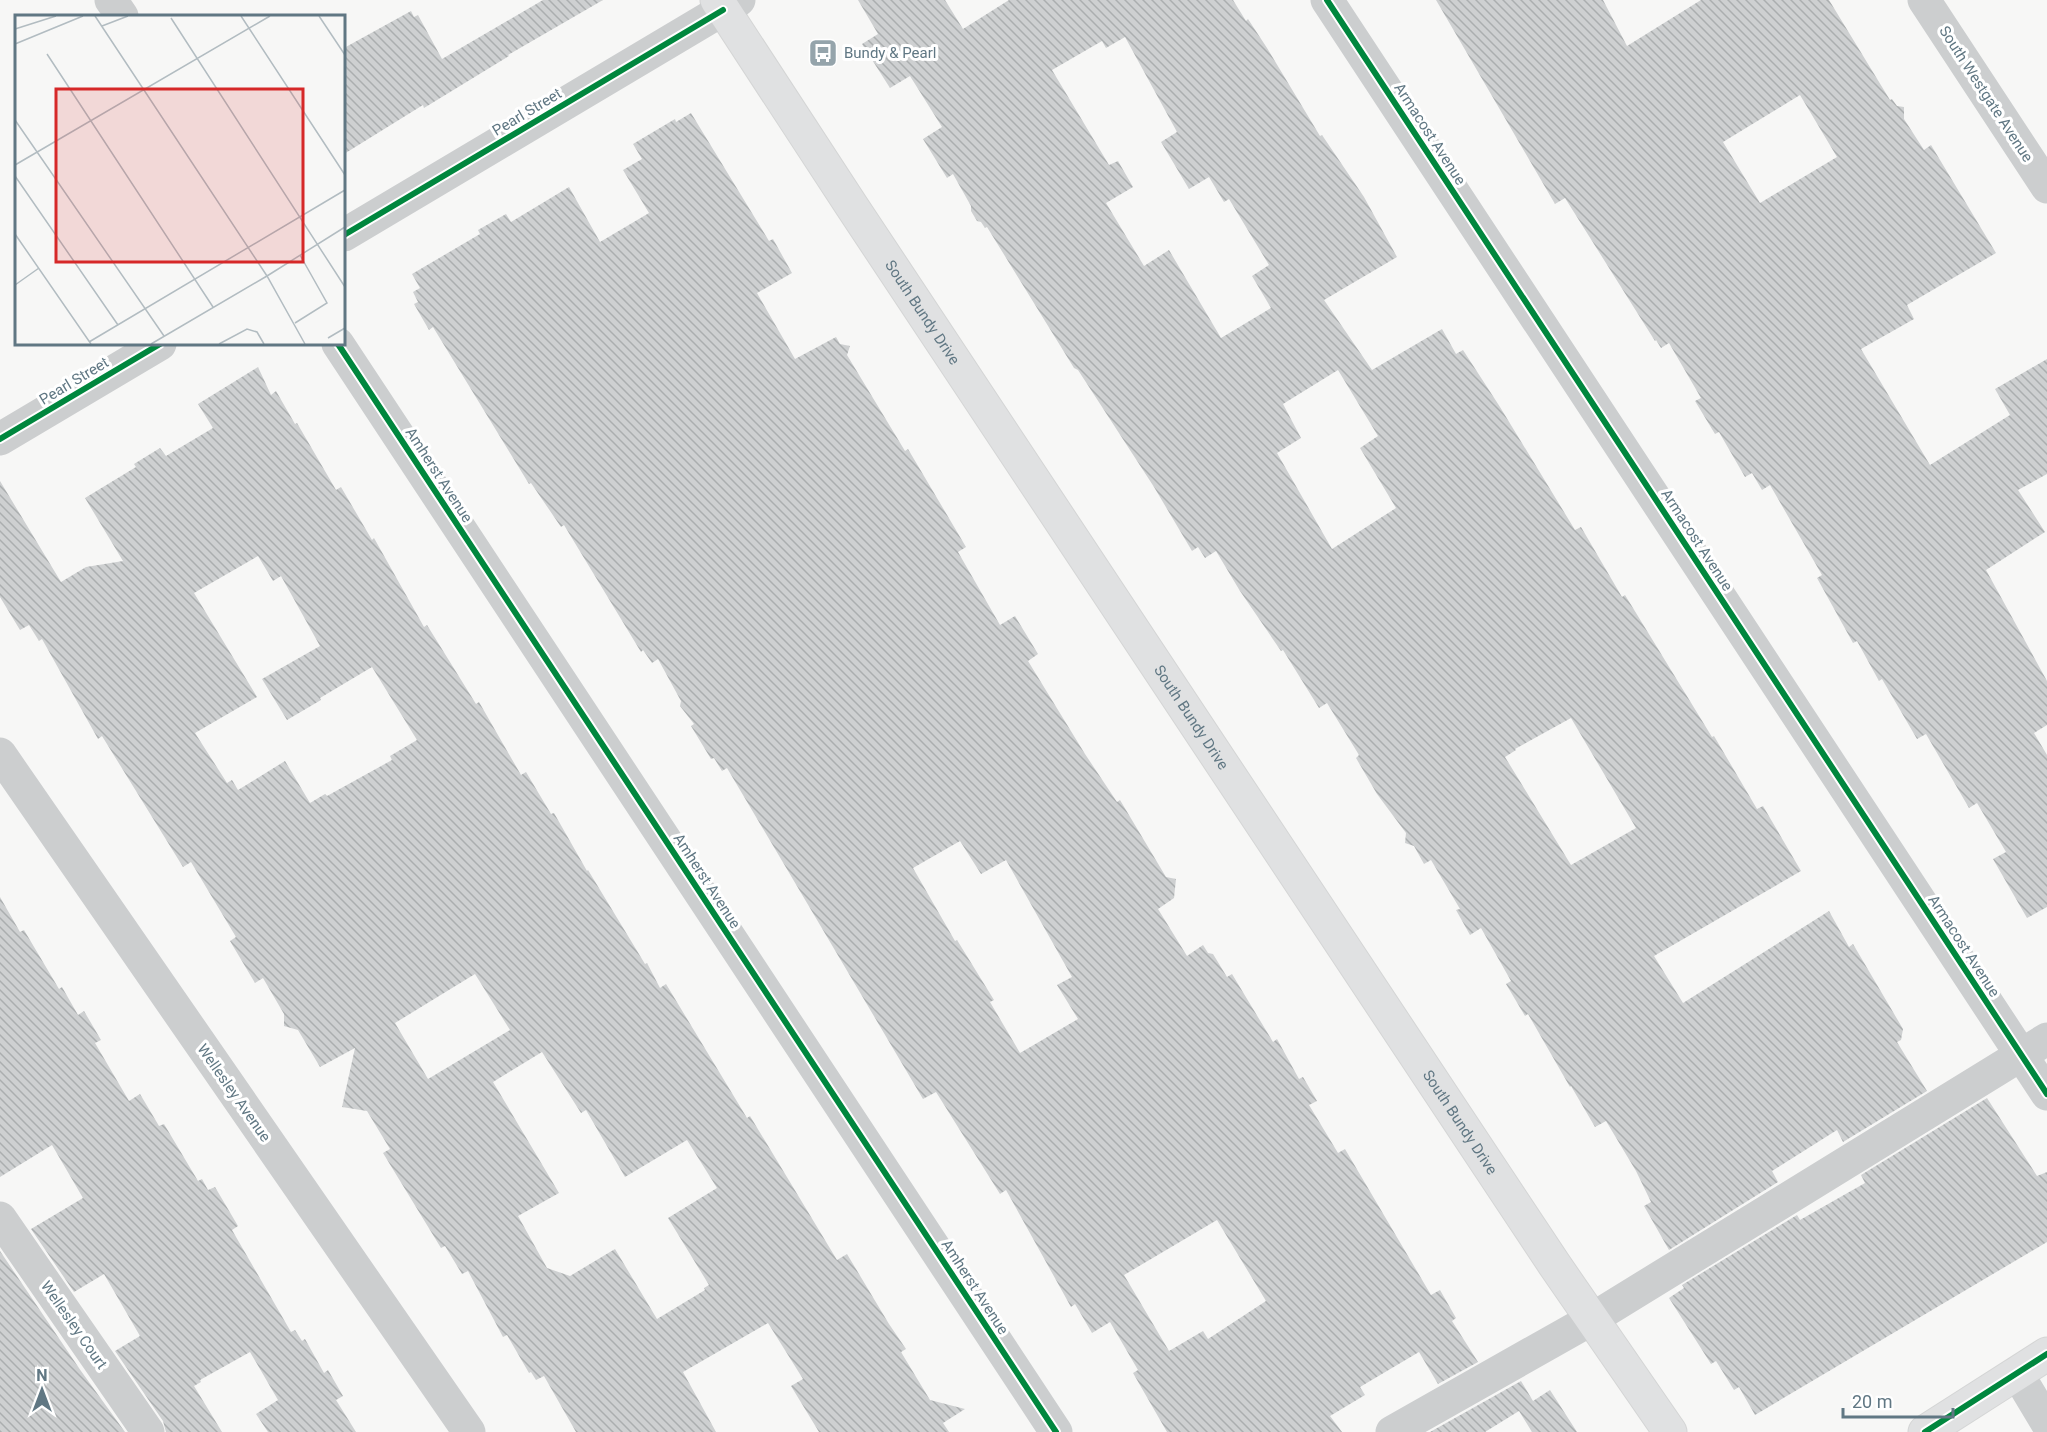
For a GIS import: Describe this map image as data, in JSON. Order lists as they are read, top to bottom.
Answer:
{
  "streets": {
    "main road": ["South Bundy Drive"],
    "street": [
      "South Westgate Avenue",
      "Pearl Street",
      "Armacost Avenue",
      "Amherst Avenue",
      "Wellesley Avenue",
      "Wellesley Court"
    ]
  },
  "crossings": [
    ["Pearl Street", "South Bundy Drive"]
  ],
  "places": {
    "bus stop": ["Bundy & Pearl"]
  },
  "scale_bar": "20 m",
  "north": "top"
}
